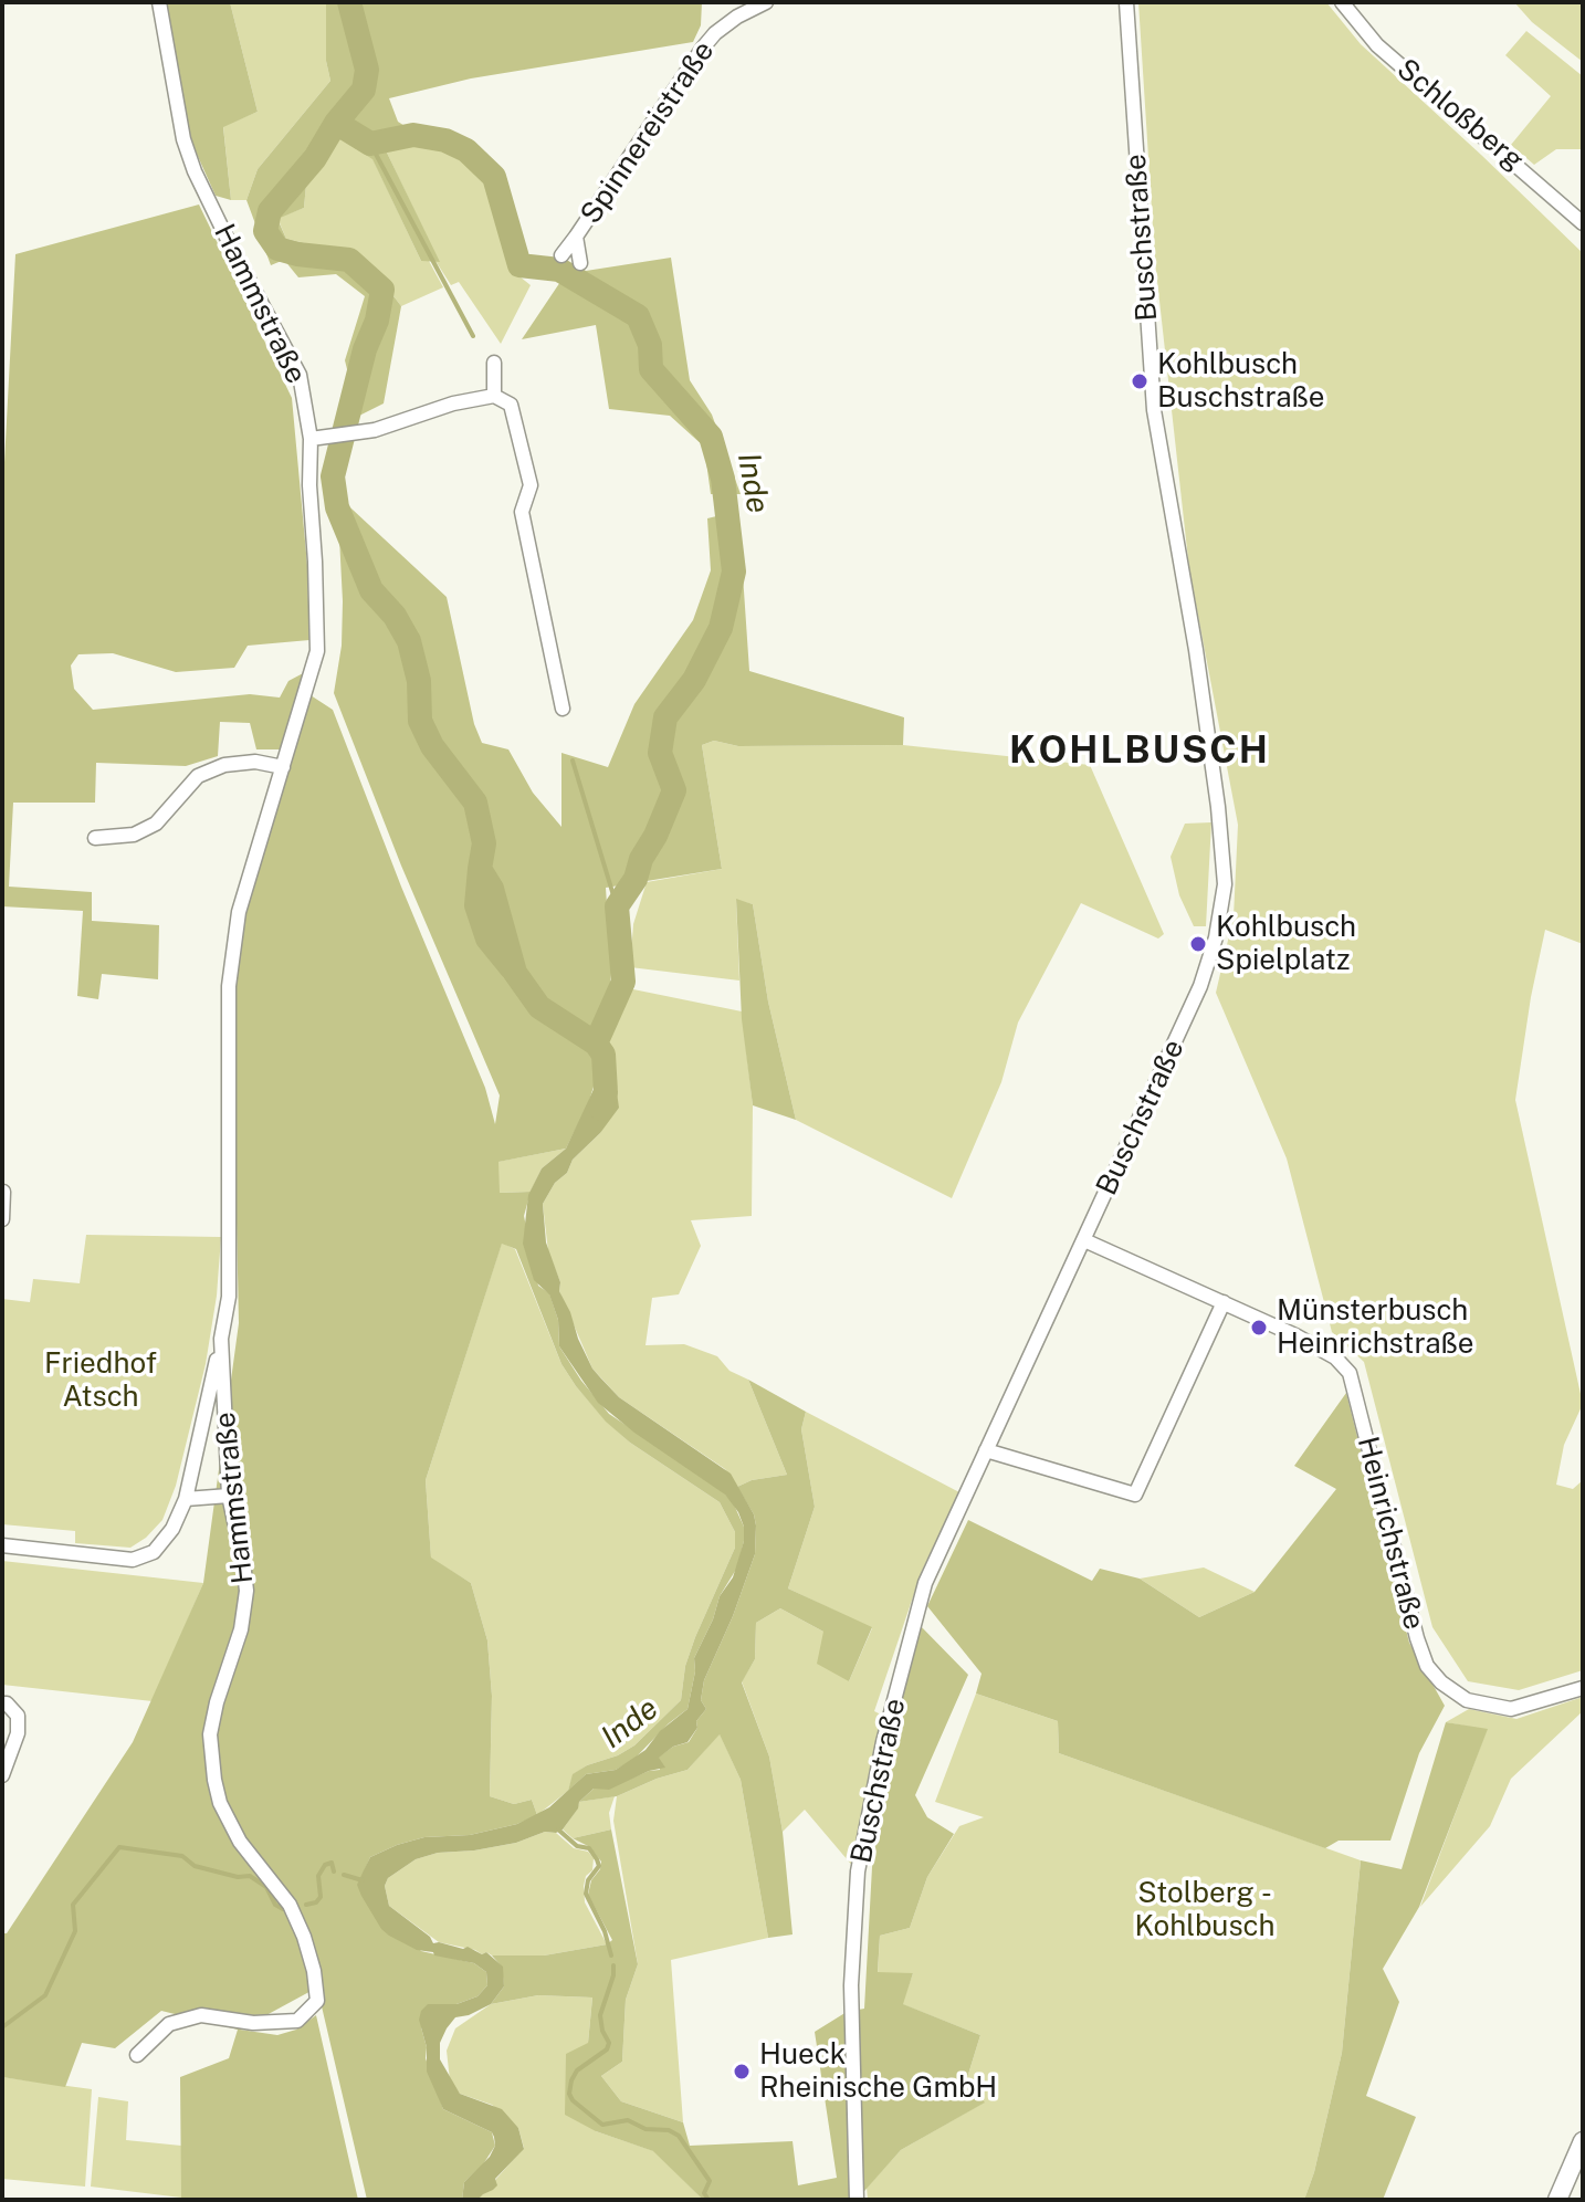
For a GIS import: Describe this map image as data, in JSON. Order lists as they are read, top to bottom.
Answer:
{
  "streets": {
    "street": [
      "Schloßberg",
      "Spinnereistraße",
      "Buschstraße",
      "Hammstraße",
      "Heinrichstraße"
    ]
  },
  "crossings": [
    ["Buschstraße", "Heinrichstraße"]
  ],
  "districts": ["KOHLBUSCH"],
  "water": ["Inde"],
  "parks": ["Friedhof Atsch", "Stolberg - Kohlbusch"],
  "places": [
    "Kohlbusch Buschstraße",
    "Kohlbusch Spielplatz",
    "Münsterbusch Heinrichstraße",
    "Hueck Rheinische GmbH"
  ]
}
